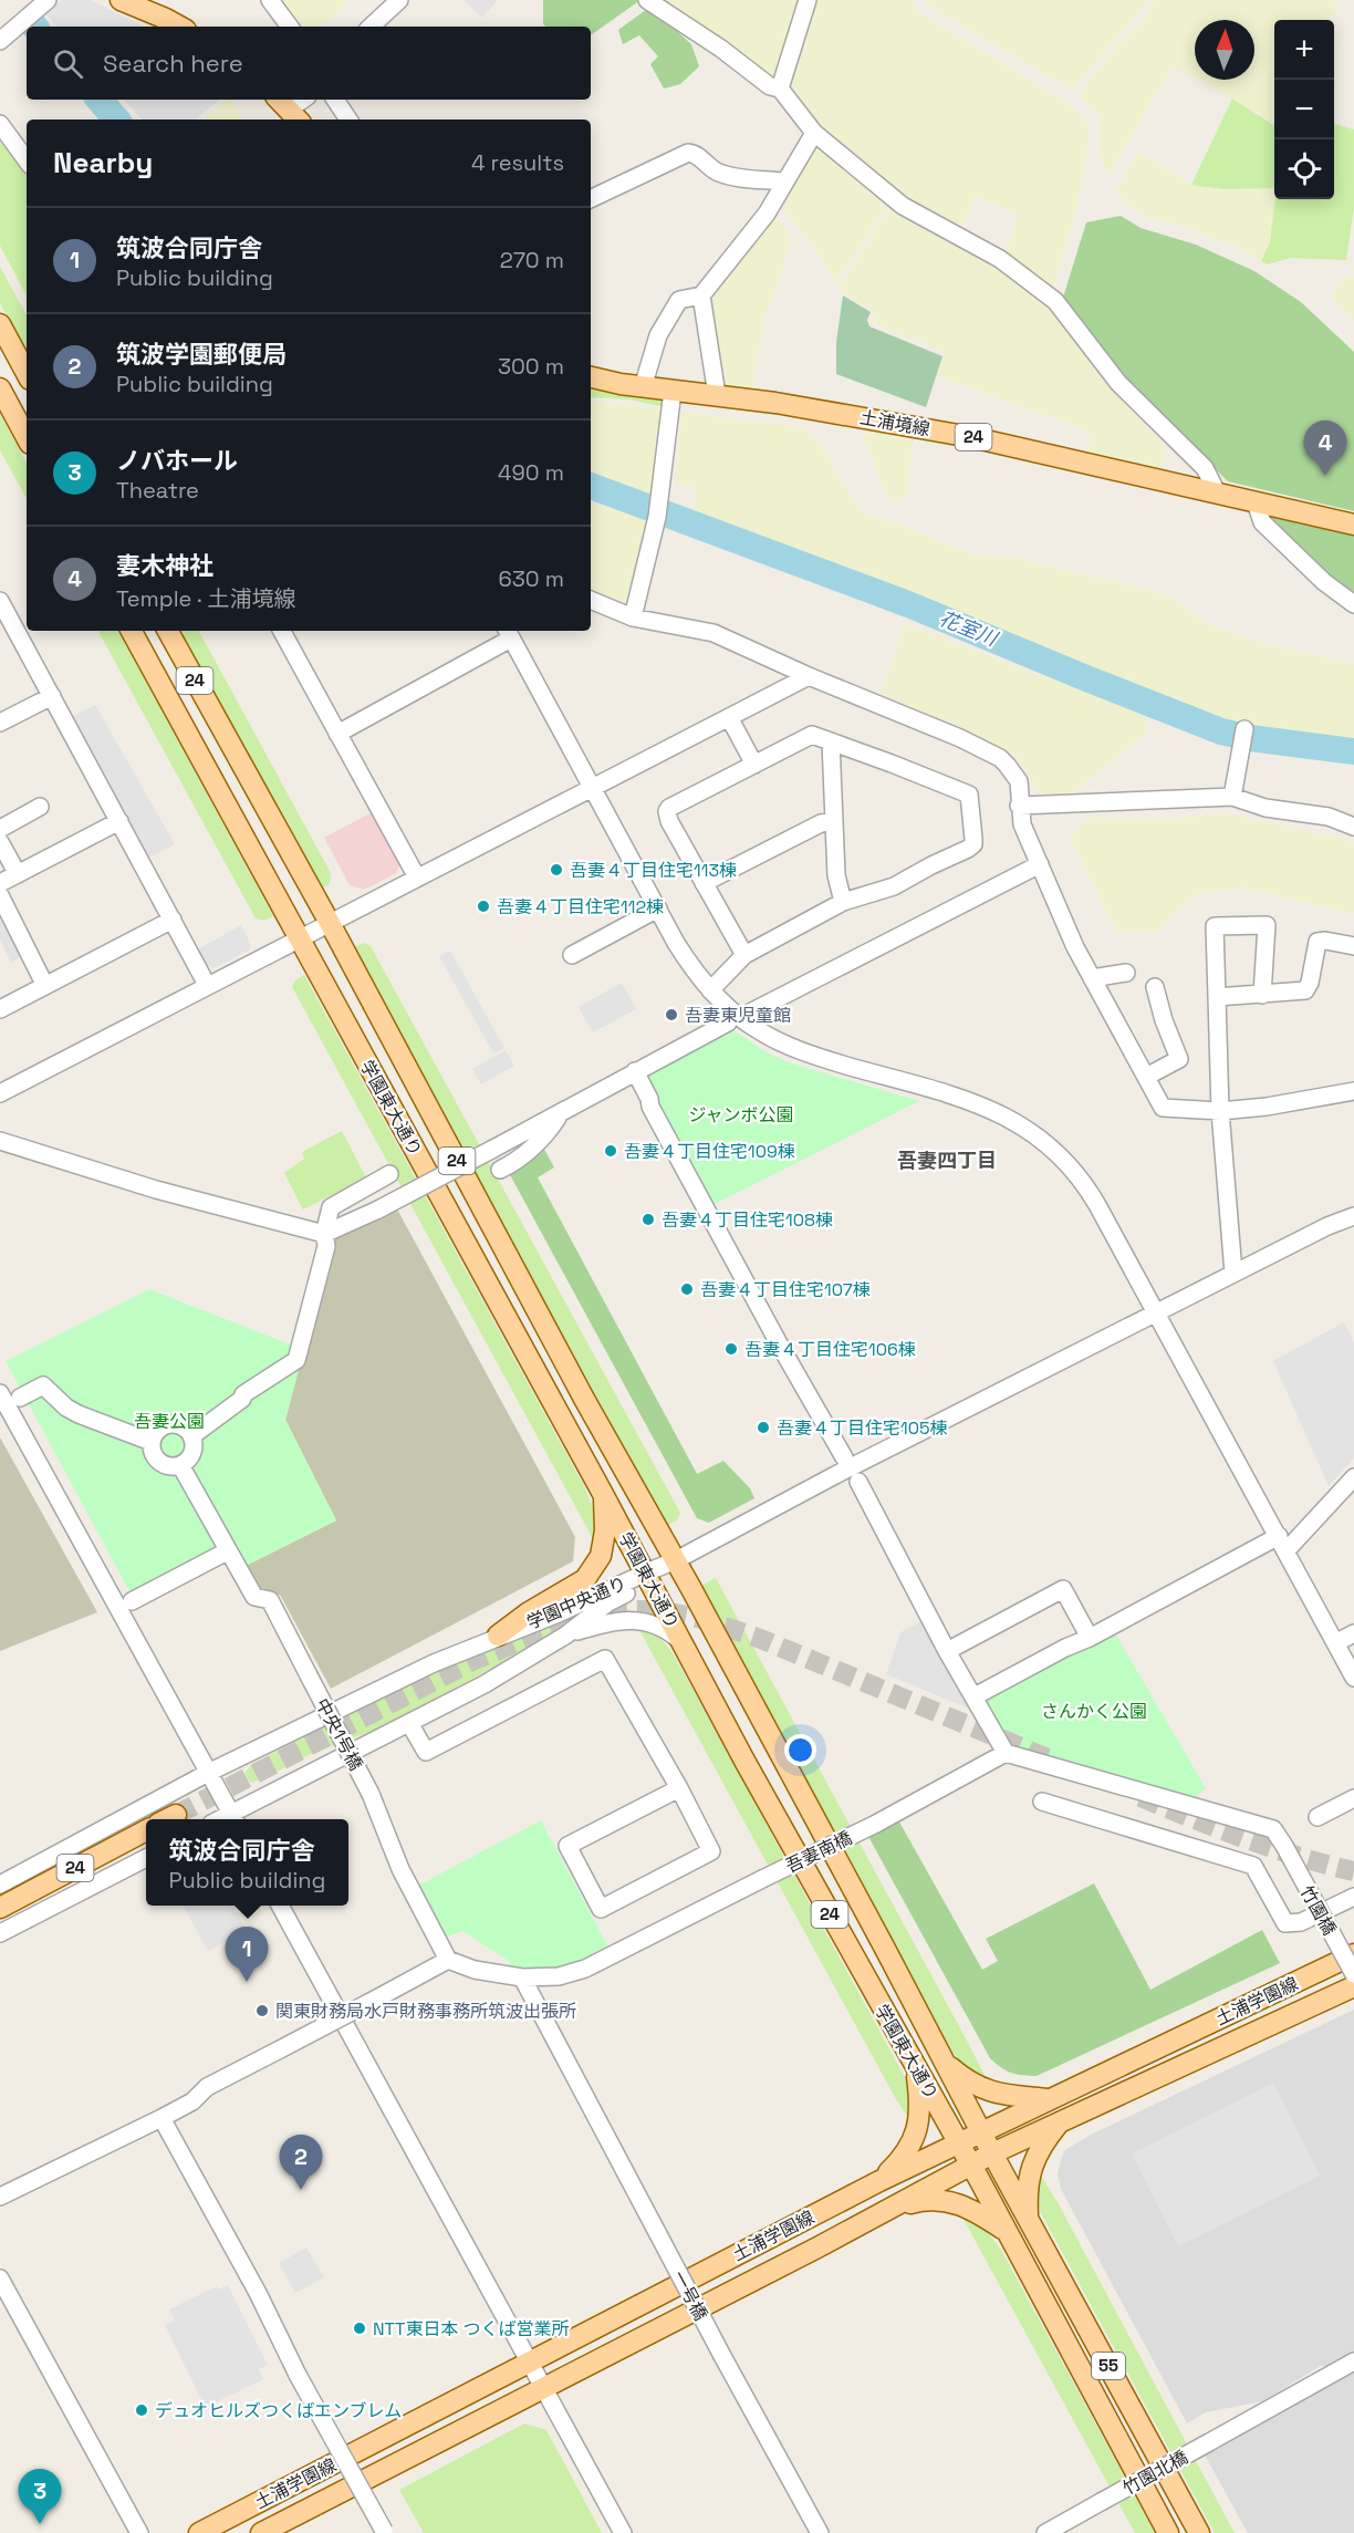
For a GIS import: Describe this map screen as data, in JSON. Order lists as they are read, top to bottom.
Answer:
{
  "streets": {
    "main road": [
      "土浦境線",
      "24",
      "学園東大通り",
      "土浦学園線",
      "55"
    ],
    "street": [
      "学園中央通り",
      "中央1号橋",
      "吾妻南橋",
      "竹園橋",
      "一号橋",
      "竹園北橋"
    ]
  },
  "crossings": [
    ["学園東大通り", "学園中央通り"],
    ["学園東大通り", "土浦学園線"],
    ["中央1号橋", "吾妻南橋"],
    ["吾妻南橋", "竹園橋"],
    ["吾妻南橋", "一号橋"]
  ],
  "districts": ["吾妻四丁目"],
  "water": ["花室川"],
  "parks": ["ジャンボ公園", "吾妻公園", "さんかく公園"],
  "places": [
    "吾妻４丁目住宅113棟",
    "吾妻４丁目住宅112棟",
    "吾妻東児童館",
    "吾妻４丁目住宅109棟",
    "吾妻４丁目住宅108棟",
    "吾妻４丁目住宅107棟",
    "吾妻４丁目住宅106棟",
    "吾妻４丁目住宅105棟",
    "関東財務局水戸財務事務所筑波出張所",
    "NTT東日本 つくば営業所",
    "デュオヒルズつくばエンブレム"
  ],
  "north": "top",
  "page": {
    "map_buttons": ["+", "−"],
    "search": "Search here",
    "heading": ["Nearby", "4 results"],
    "list": [
      {
        "mark": "1",
        "name": "筑波合同庁舎",
        "note": "Public building",
        "value": "270 m"
      },
      {
        "mark": "2",
        "name": "筑波学園郵便局",
        "note": "Public building",
        "value": "300 m"
      },
      {
        "mark": "3",
        "name": "ノバホール",
        "note": "Theatre",
        "value": "490 m"
      },
      {
        "mark": "4",
        "name": "妻木神社",
        "note": "Temple · 土浦境線",
        "value": "630 m"
      }
    ],
    "pins": [
      "4",
      "1",
      "2",
      "3"
    ],
    "popup": ["筑波合同庁舎", "Public building"]
  }
}
